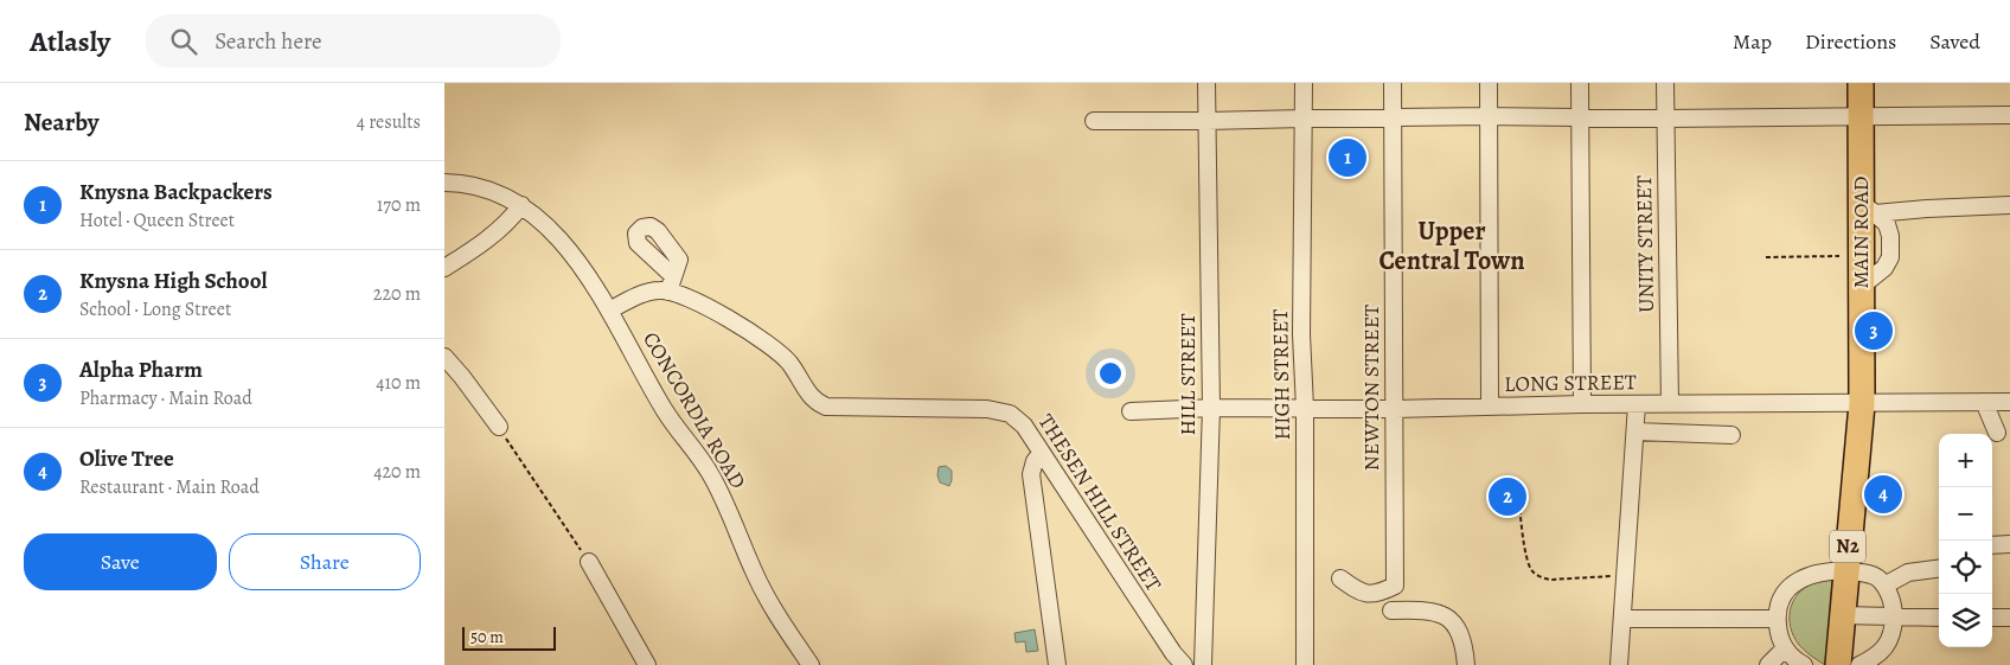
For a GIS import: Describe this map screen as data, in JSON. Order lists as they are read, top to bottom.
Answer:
{
  "streets": {
    "highway": ["MAIN ROAD", "N2"],
    "street": [
      "UNITY STREET",
      "HILL STREET",
      "HIGH STREET",
      "LONG STREET",
      "NEWTON STREET",
      "CONCORDIA ROAD",
      "THESEN HILL STREET"
    ]
  },
  "crossings": [
    ["MAIN ROAD", "LONG STREET"],
    ["UNITY STREET", "LONG STREET"],
    ["HILL STREET", "LONG STREET"],
    ["HIGH STREET", "LONG STREET"],
    ["LONG STREET", "NEWTON STREET"],
    ["CONCORDIA ROAD", "THESEN HILL STREET"]
  ],
  "districts": ["Upper Central Town"],
  "scale_bar": "50 m",
  "page": {
    "header": "Atlasly",
    "search": "Search here",
    "nav": ["Map", "Directions", "Saved"],
    "heading": ["Nearby", "4 results"],
    "pins": [
      "1",
      "3",
      "4",
      "2"
    ],
    "list": [
      {
        "mark": "1",
        "name": "Knysna Backpackers",
        "note": "Hotel · Queen Street",
        "value": "170 m"
      },
      {
        "mark": "2",
        "name": "Knysna High School",
        "note": "School · Long Street",
        "value": "220 m"
      },
      {
        "mark": "3",
        "name": "Alpha Pharm",
        "note": "Pharmacy · Main Road",
        "value": "410 m"
      },
      {
        "mark": "4",
        "name": "Olive Tree",
        "note": "Restaurant · Main Road",
        "value": "420 m"
      }
    ],
    "map_buttons": ["+", "−"],
    "buttons": ["Save", "Share"],
    "scale": "50 m"
  }
}
